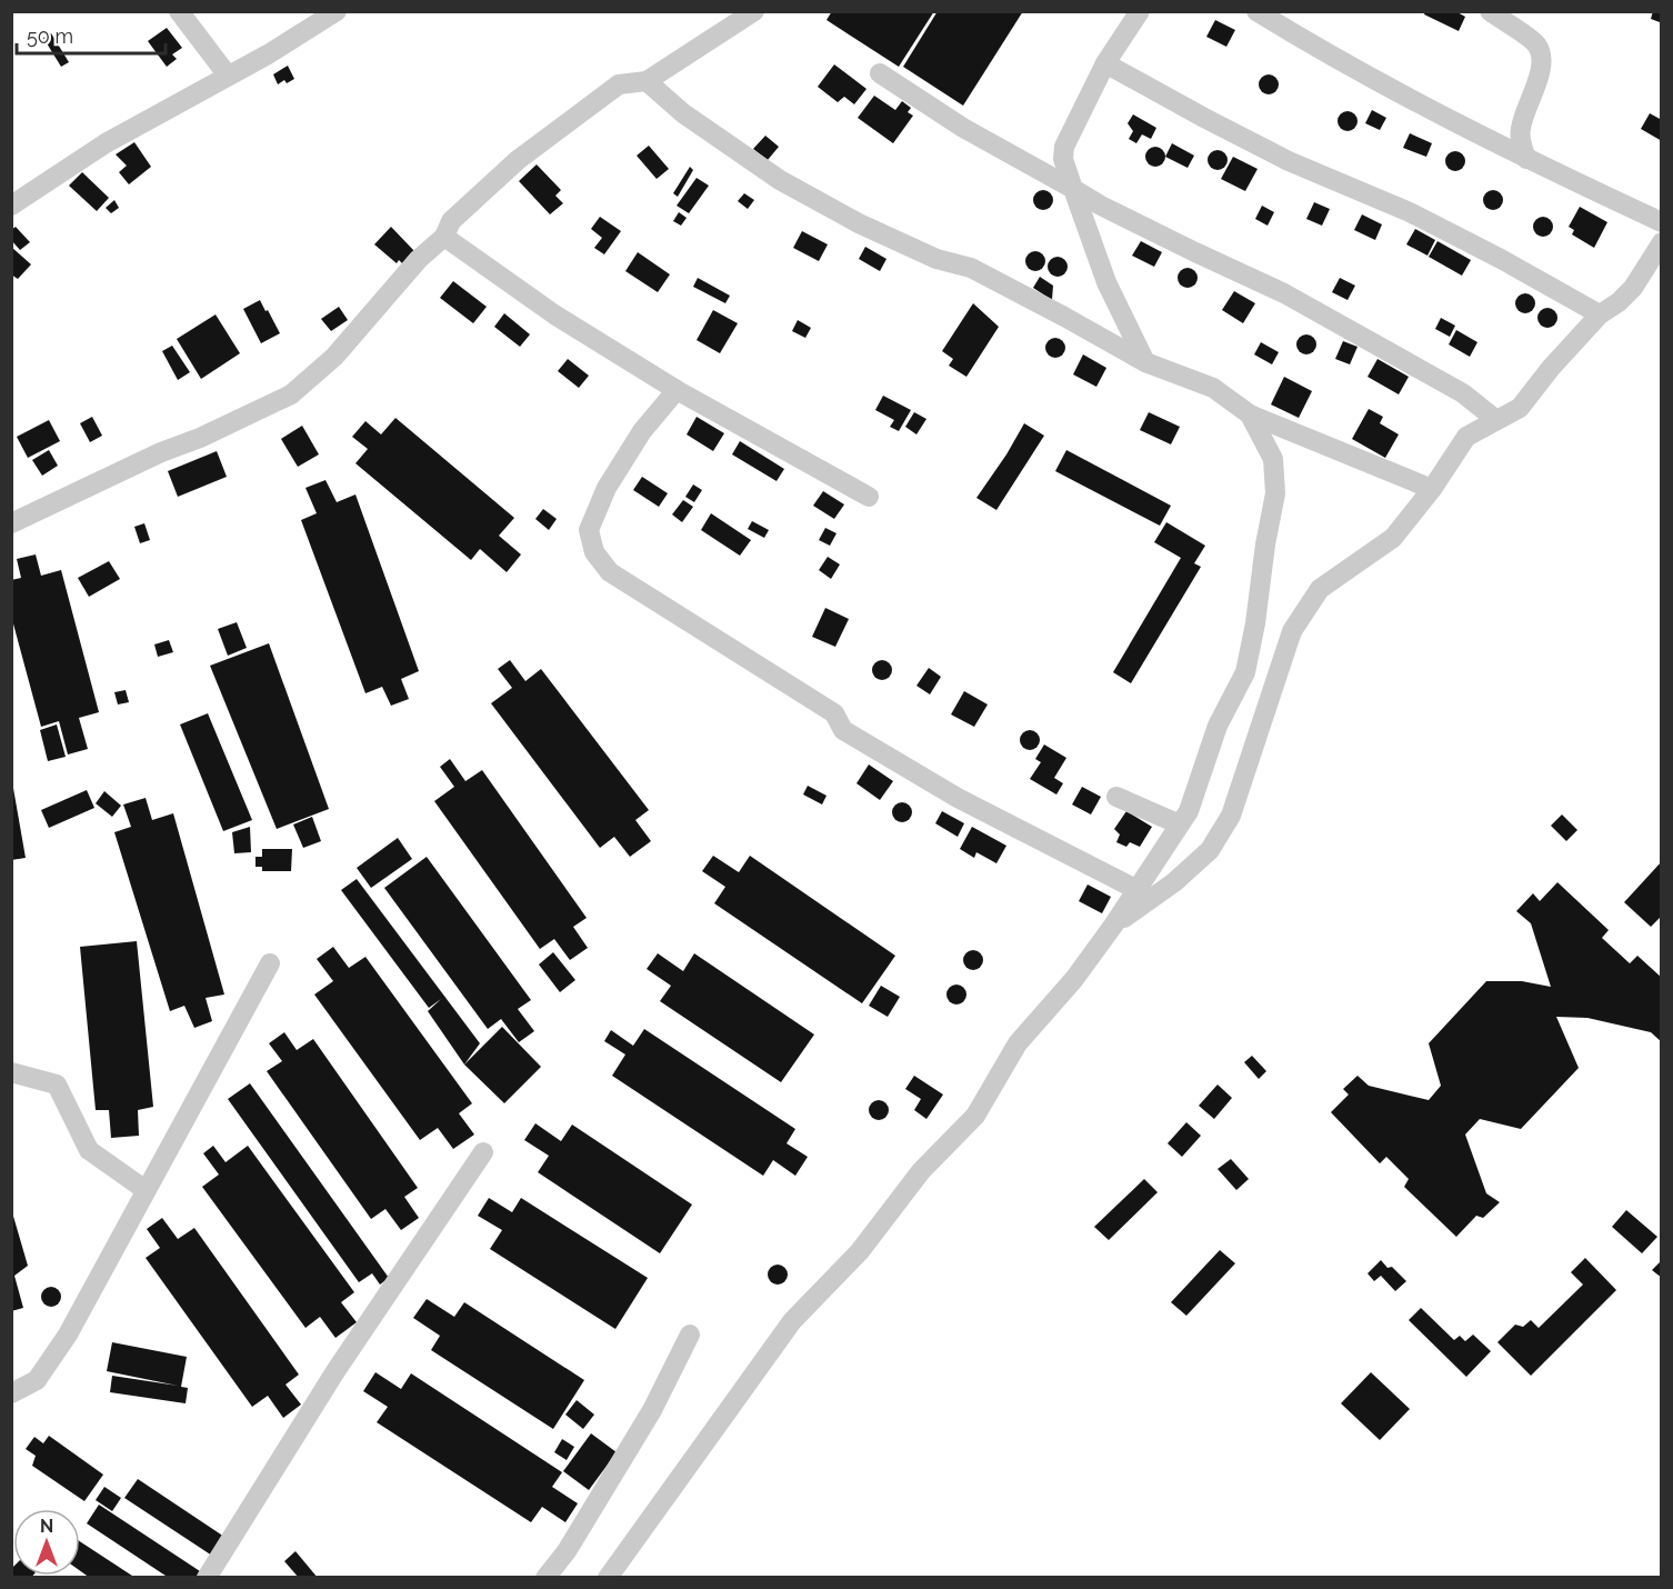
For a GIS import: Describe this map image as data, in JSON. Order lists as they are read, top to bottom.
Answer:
{
  "scale_bar": "50 m",
  "north": "top"
}
